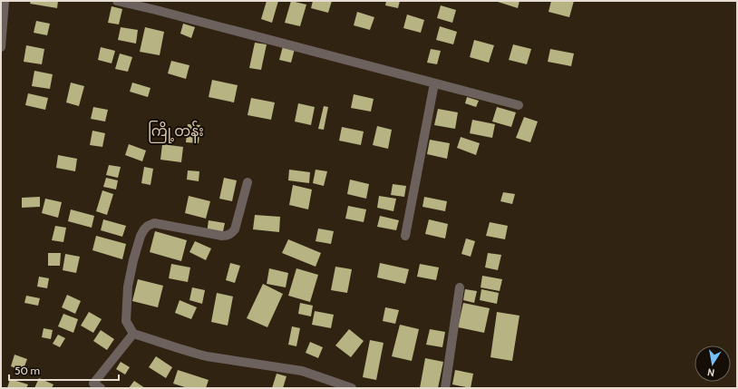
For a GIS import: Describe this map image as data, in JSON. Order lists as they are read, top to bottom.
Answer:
{
  "districts": ["ကြို့တန်း"],
  "scale_bar": "50 m",
  "north": "bottom"
}
